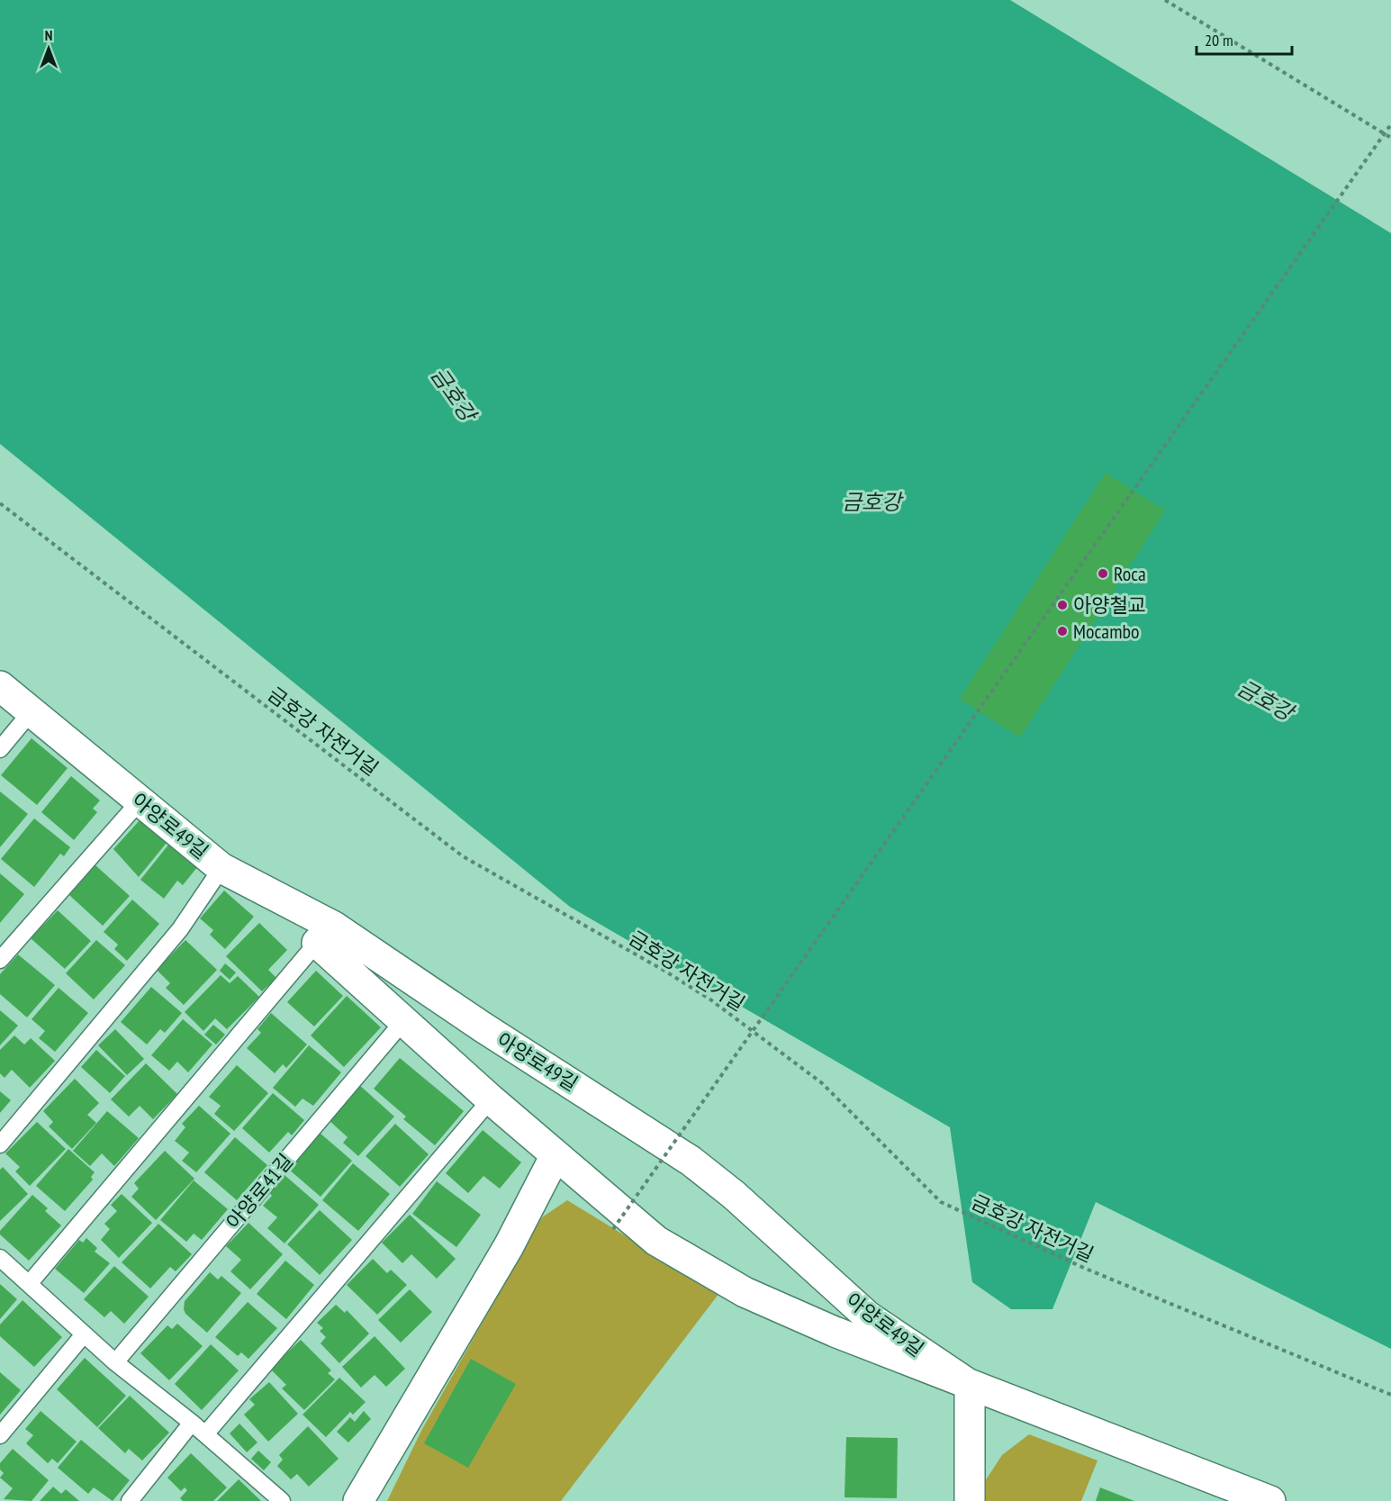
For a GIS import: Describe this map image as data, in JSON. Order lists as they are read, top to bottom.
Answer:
{
  "streets": {
    "street": ["아양로49길"],
    "lane": ["아양로41길"],
    "path": ["금호강 자전거길"]
  },
  "water": ["금호강"],
  "places": ["Roca", "아양철교", "Mocambo"],
  "scale_bar": "20 m",
  "north": "top"
}
